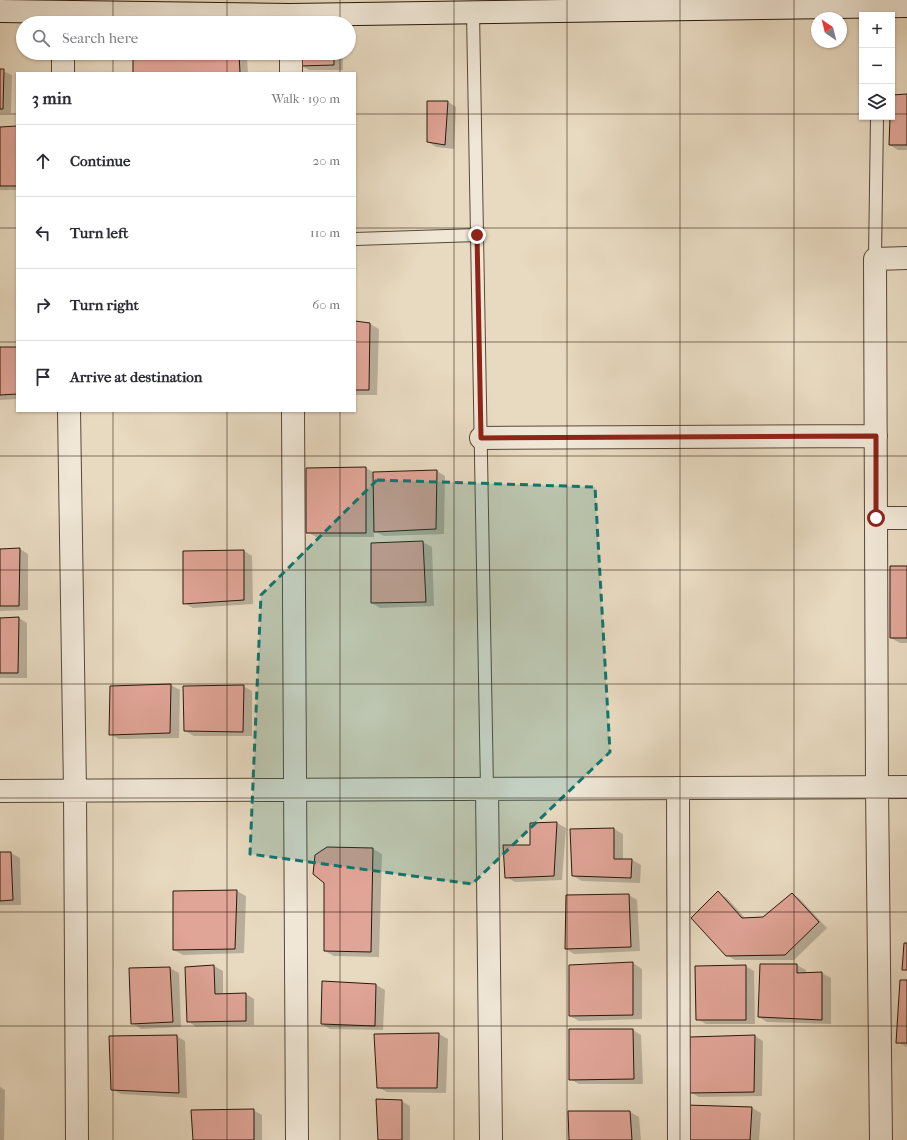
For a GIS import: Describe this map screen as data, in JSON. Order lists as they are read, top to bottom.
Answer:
{
  "north": "top left",
  "page": {
    "map_buttons": ["+", "−"],
    "search": "Search here",
    "heading": ["3 min", "Walk · 190 m"],
    "list": [
      ["Continue", "20 m"],
      ["Turn left", "110 m"],
      ["Turn right", "60 m"],
      "Arrive at destination"
    ]
  }
}
